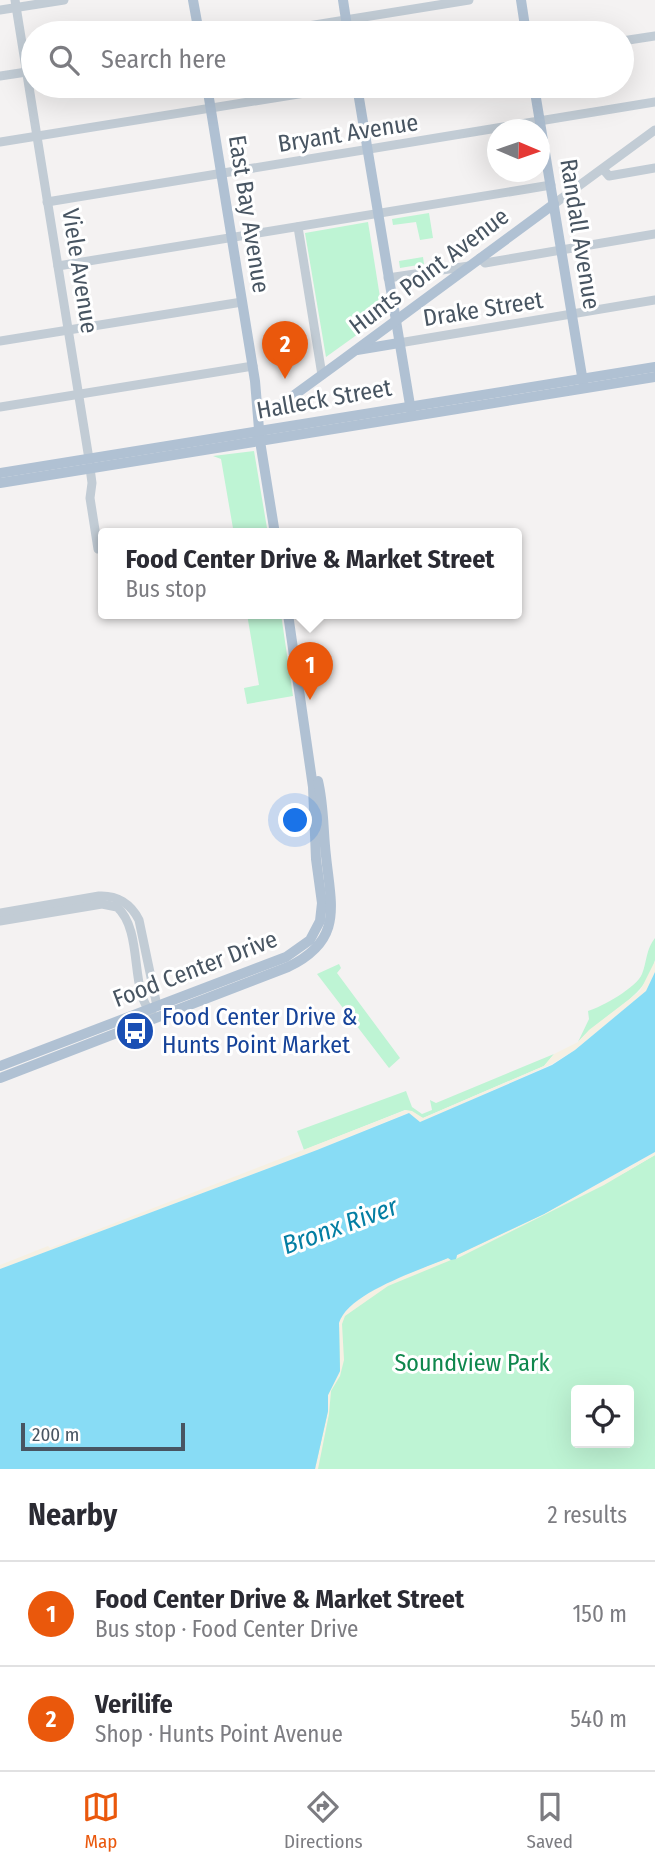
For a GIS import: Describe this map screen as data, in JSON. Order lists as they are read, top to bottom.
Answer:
{
  "streets": {
    "main road": [
      "East Bay Avenue",
      "Randall Avenue",
      "Hunts Point Avenue",
      "Halleck Street",
      "Food Center Drive"
    ],
    "street": ["Bryant Avenue", "Viele Avenue", "Drake Street"]
  },
  "crossings": [
    ["Bryant Avenue", "East Bay Avenue"],
    ["Bryant Avenue", "Viele Avenue"],
    ["East Bay Avenue", "Hunts Point Avenue"],
    ["East Bay Avenue", "Halleck Street"],
    ["Randall Avenue", "Hunts Point Avenue"],
    ["Randall Avenue", "Drake Street"],
    ["Randall Avenue", "Halleck Street"],
    ["Viele Avenue", "Halleck Street"]
  ],
  "water": ["Bronx River"],
  "parks": ["Soundview Park"],
  "places": {
    "bus stop": ["Food Center Drive & Hunts Point Market"]
  },
  "scale_bar": "200 m",
  "north": "right",
  "page": {
    "search": "Search here",
    "pins": ["2", "1"],
    "popup": ["Food Center Drive & Market Street", "Bus stop"],
    "scale": "200 m",
    "heading": ["Nearby", "2 results"],
    "list": [
      {
        "mark": "1",
        "name": "Food Center Drive & Market Street",
        "note": "Bus stop · Food Center Drive",
        "value": "150 m"
      },
      {
        "mark": "2",
        "name": "Verilife",
        "note": "Shop · Hunts Point Avenue",
        "value": "540 m"
      }
    ],
    "nav": ["Map", "Directions", "Saved"]
  }
}
